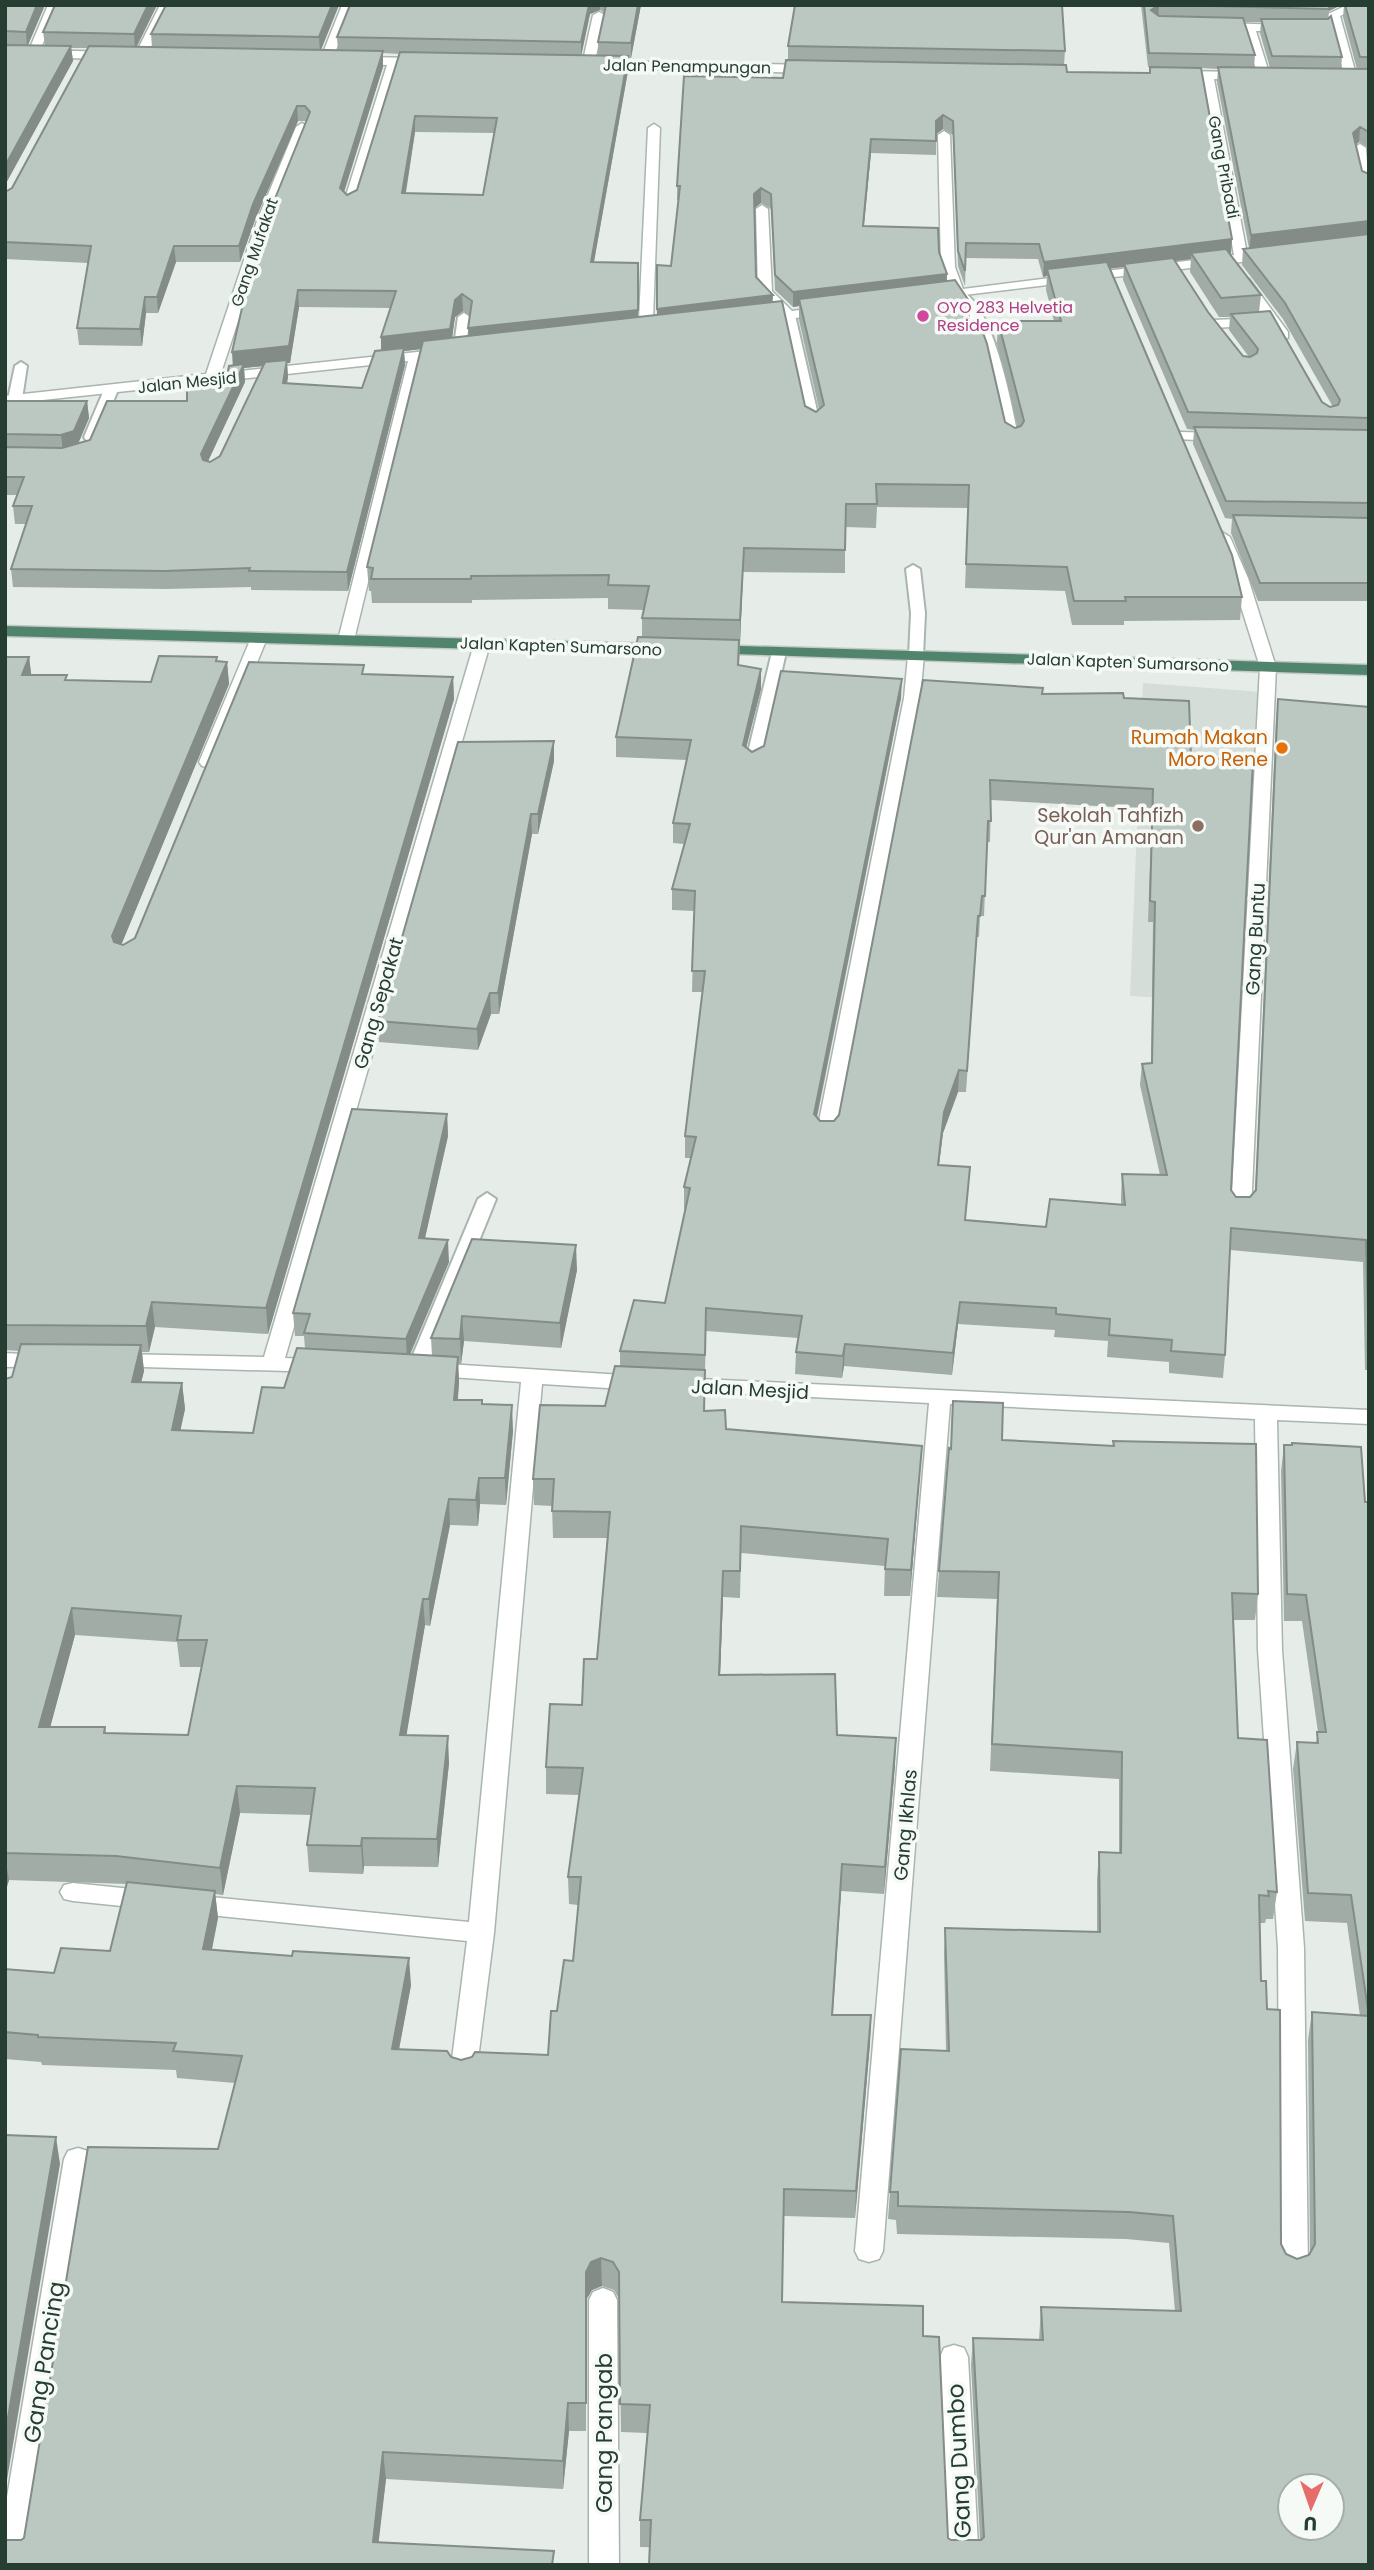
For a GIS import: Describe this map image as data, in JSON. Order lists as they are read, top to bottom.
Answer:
{
  "streets": {
    "highway": ["Jalan Kapten Sumarsono"],
    "street": [
      "Jalan Penampungan",
      "Gang Pribadi",
      "Gang Mufakat",
      "Jalan Mesjid",
      "Gang Buntu",
      "Gang Sepakat",
      "Gang Ikhlas",
      "Gang Pancing",
      "Gang Pangab",
      "Gang Dumbo"
    ]
  },
  "crossings": [
    ["Gang Mufakat", "Jalan Mesjid"],
    ["Jalan Mesjid", "Gang Ikhlas"],
    ["Jalan Kapten Sumarsono", "Gang Buntu"],
    ["Jalan Kapten Sumarsono", "Gang Sepakat"]
  ],
  "places": ["OYO 283 Helvetia Residence", "Rumah Makan Moro Rene", "Sekolah Tahfizh Qur'an Amanan"],
  "north": "bottom"
}
